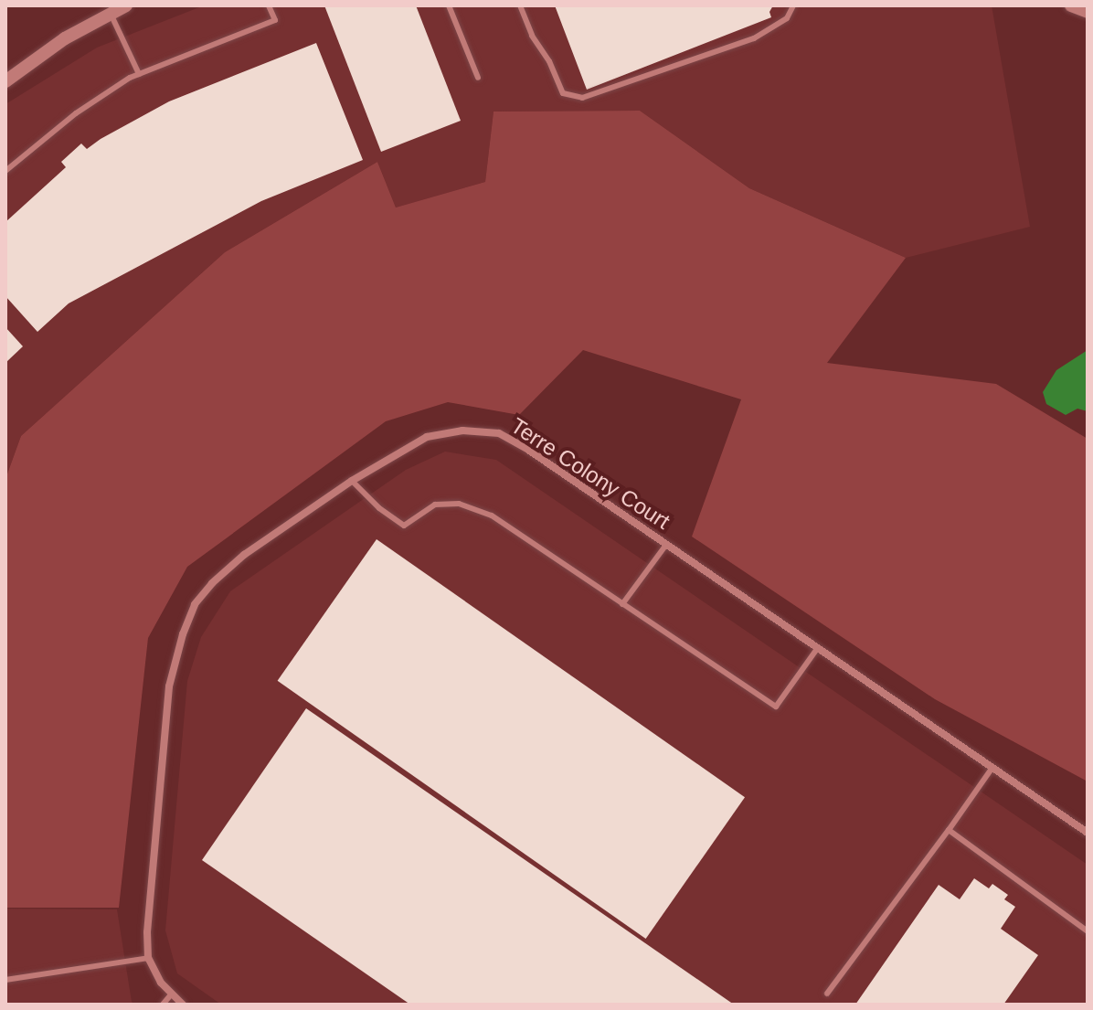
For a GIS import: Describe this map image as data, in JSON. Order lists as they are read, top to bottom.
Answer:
{
  "streets": {
    "street": ["Terre Colony Court"]
  }
}
